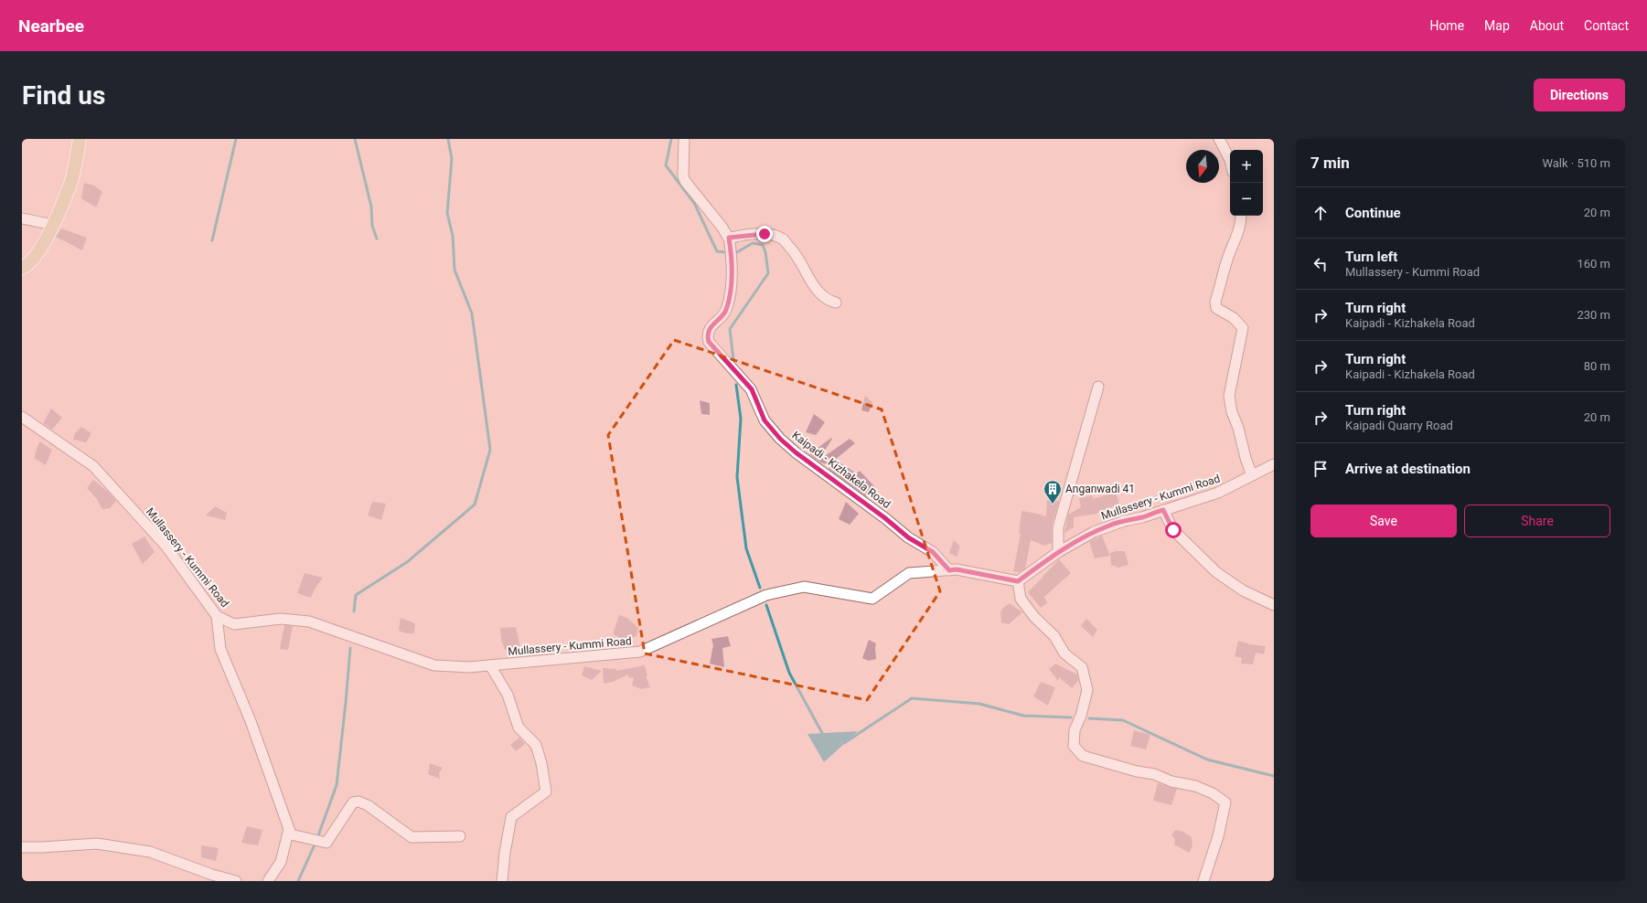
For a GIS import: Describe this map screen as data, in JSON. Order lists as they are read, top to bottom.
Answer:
{
  "streets": {
    "street": ["Kaipadi - Kizhakela Road", "Mullassery - Kummi Road"]
  },
  "crossings": [
    ["Kaipadi - Kizhakela Road", "Mullassery - Kummi Road"]
  ],
  "places": {
    "building": ["Anganwadi 41"]
  },
  "north": "bottom",
  "page": {
    "header": "Nearbee",
    "nav": [
      "Home",
      "Map",
      "About",
      "Contact"
    ],
    "buttons": [
      "Directions",
      ["Save", "Share"]
    ],
    "title": "Find us",
    "heading": ["7 min", "Walk · 510 m"],
    "map_buttons": ["+", "−"],
    "list": [
      ["Continue", "20 m"],
      ["Turn left", "Mullassery - Kummi Road", "160 m"],
      ["Turn right", "Kaipadi - Kizhakela Road", "230 m"],
      ["Turn right", "Kaipadi - Kizhakela Road", "80 m"],
      ["Turn right", "Kaipadi Quarry Road", "20 m"],
      "Arrive at destination"
    ]
  }
}
